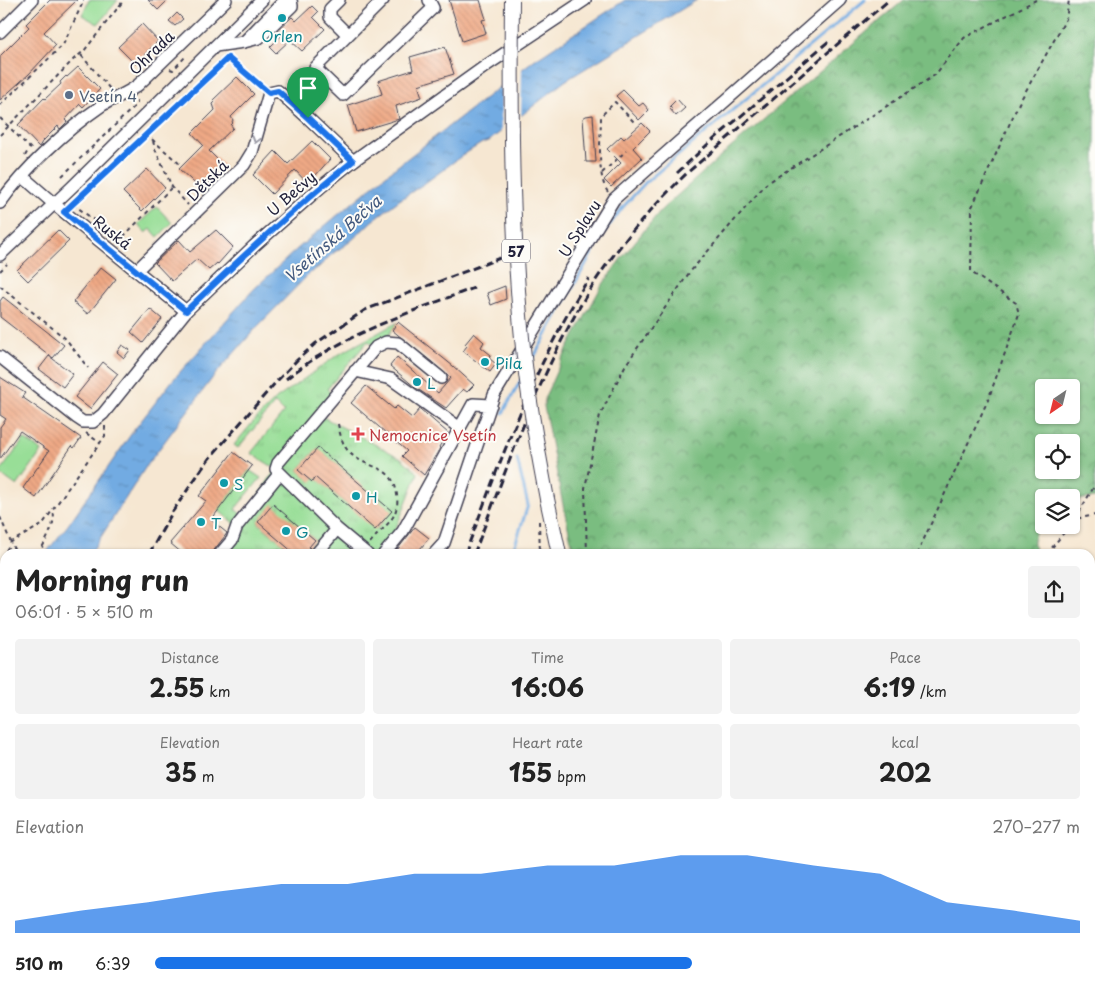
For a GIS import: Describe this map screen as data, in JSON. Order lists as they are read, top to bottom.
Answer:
{
  "streets": {
    "main road": ["57"],
    "street": [
      "Ohrada",
      "Dětská",
      "U Bečvy",
      "U Splavu",
      "Ruská"
    ]
  },
  "crossings": [
    ["Ohrada", "Ruská"],
    ["Dětská", "Ruská"],
    ["U Bečvy", "Ruská"]
  ],
  "one_way": ["Dětská"],
  "water": ["Vsetínská Bečva"],
  "places": {
    "other": [
      "Orlen",
      "Vsetín 4",
      "Pila",
      "L",
      "S",
      "H",
      "T",
      "G"
    ],
    "health": ["Nemocnice Vsetín"]
  },
  "north": "bottom left",
  "page": {
    "heading": ["Morning run", "06:01 · 5 × 510 m"],
    "stats": [
      ["Distance", "2.55 km"],
      ["Time", "16:06"],
      ["Pace", "6:19 /km"],
      ["Elevation", "35 m"],
      ["Heart rate", "155 bpm"],
      ["kcal", "202"]
    ],
    "chart": ["Elevation", "270–277 m"],
    "list": [
      {
        "name": "510 m",
        "note": "6:39"
      }
    ]
  }
}
